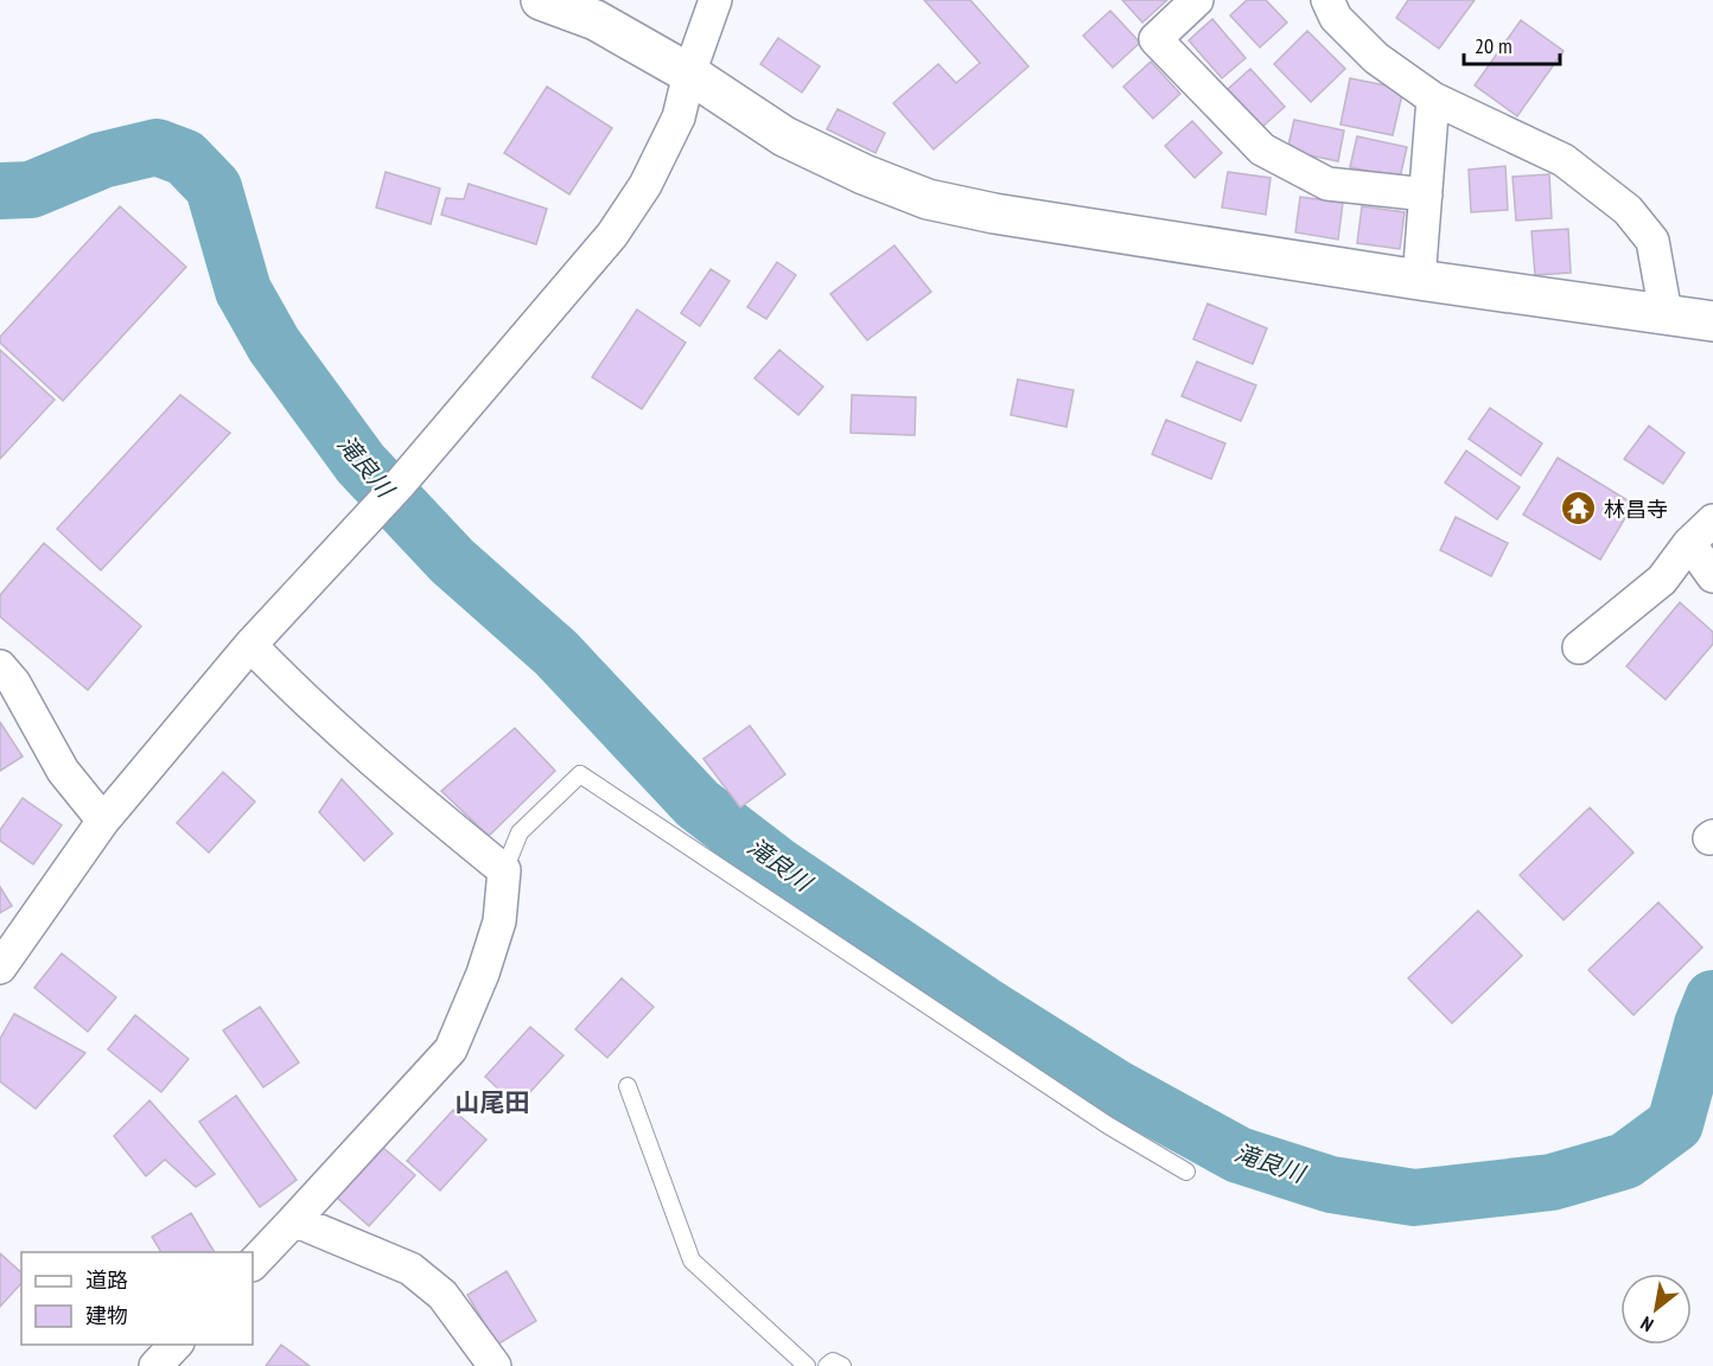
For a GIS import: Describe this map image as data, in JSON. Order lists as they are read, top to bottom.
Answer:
{
  "districts": ["山尾田"],
  "water": ["滝良川"],
  "places": {
    "temple": ["林昌寺"]
  },
  "legend": ["道路", "建物"],
  "scale_bar": "20 m",
  "north": "bottom left"
}
